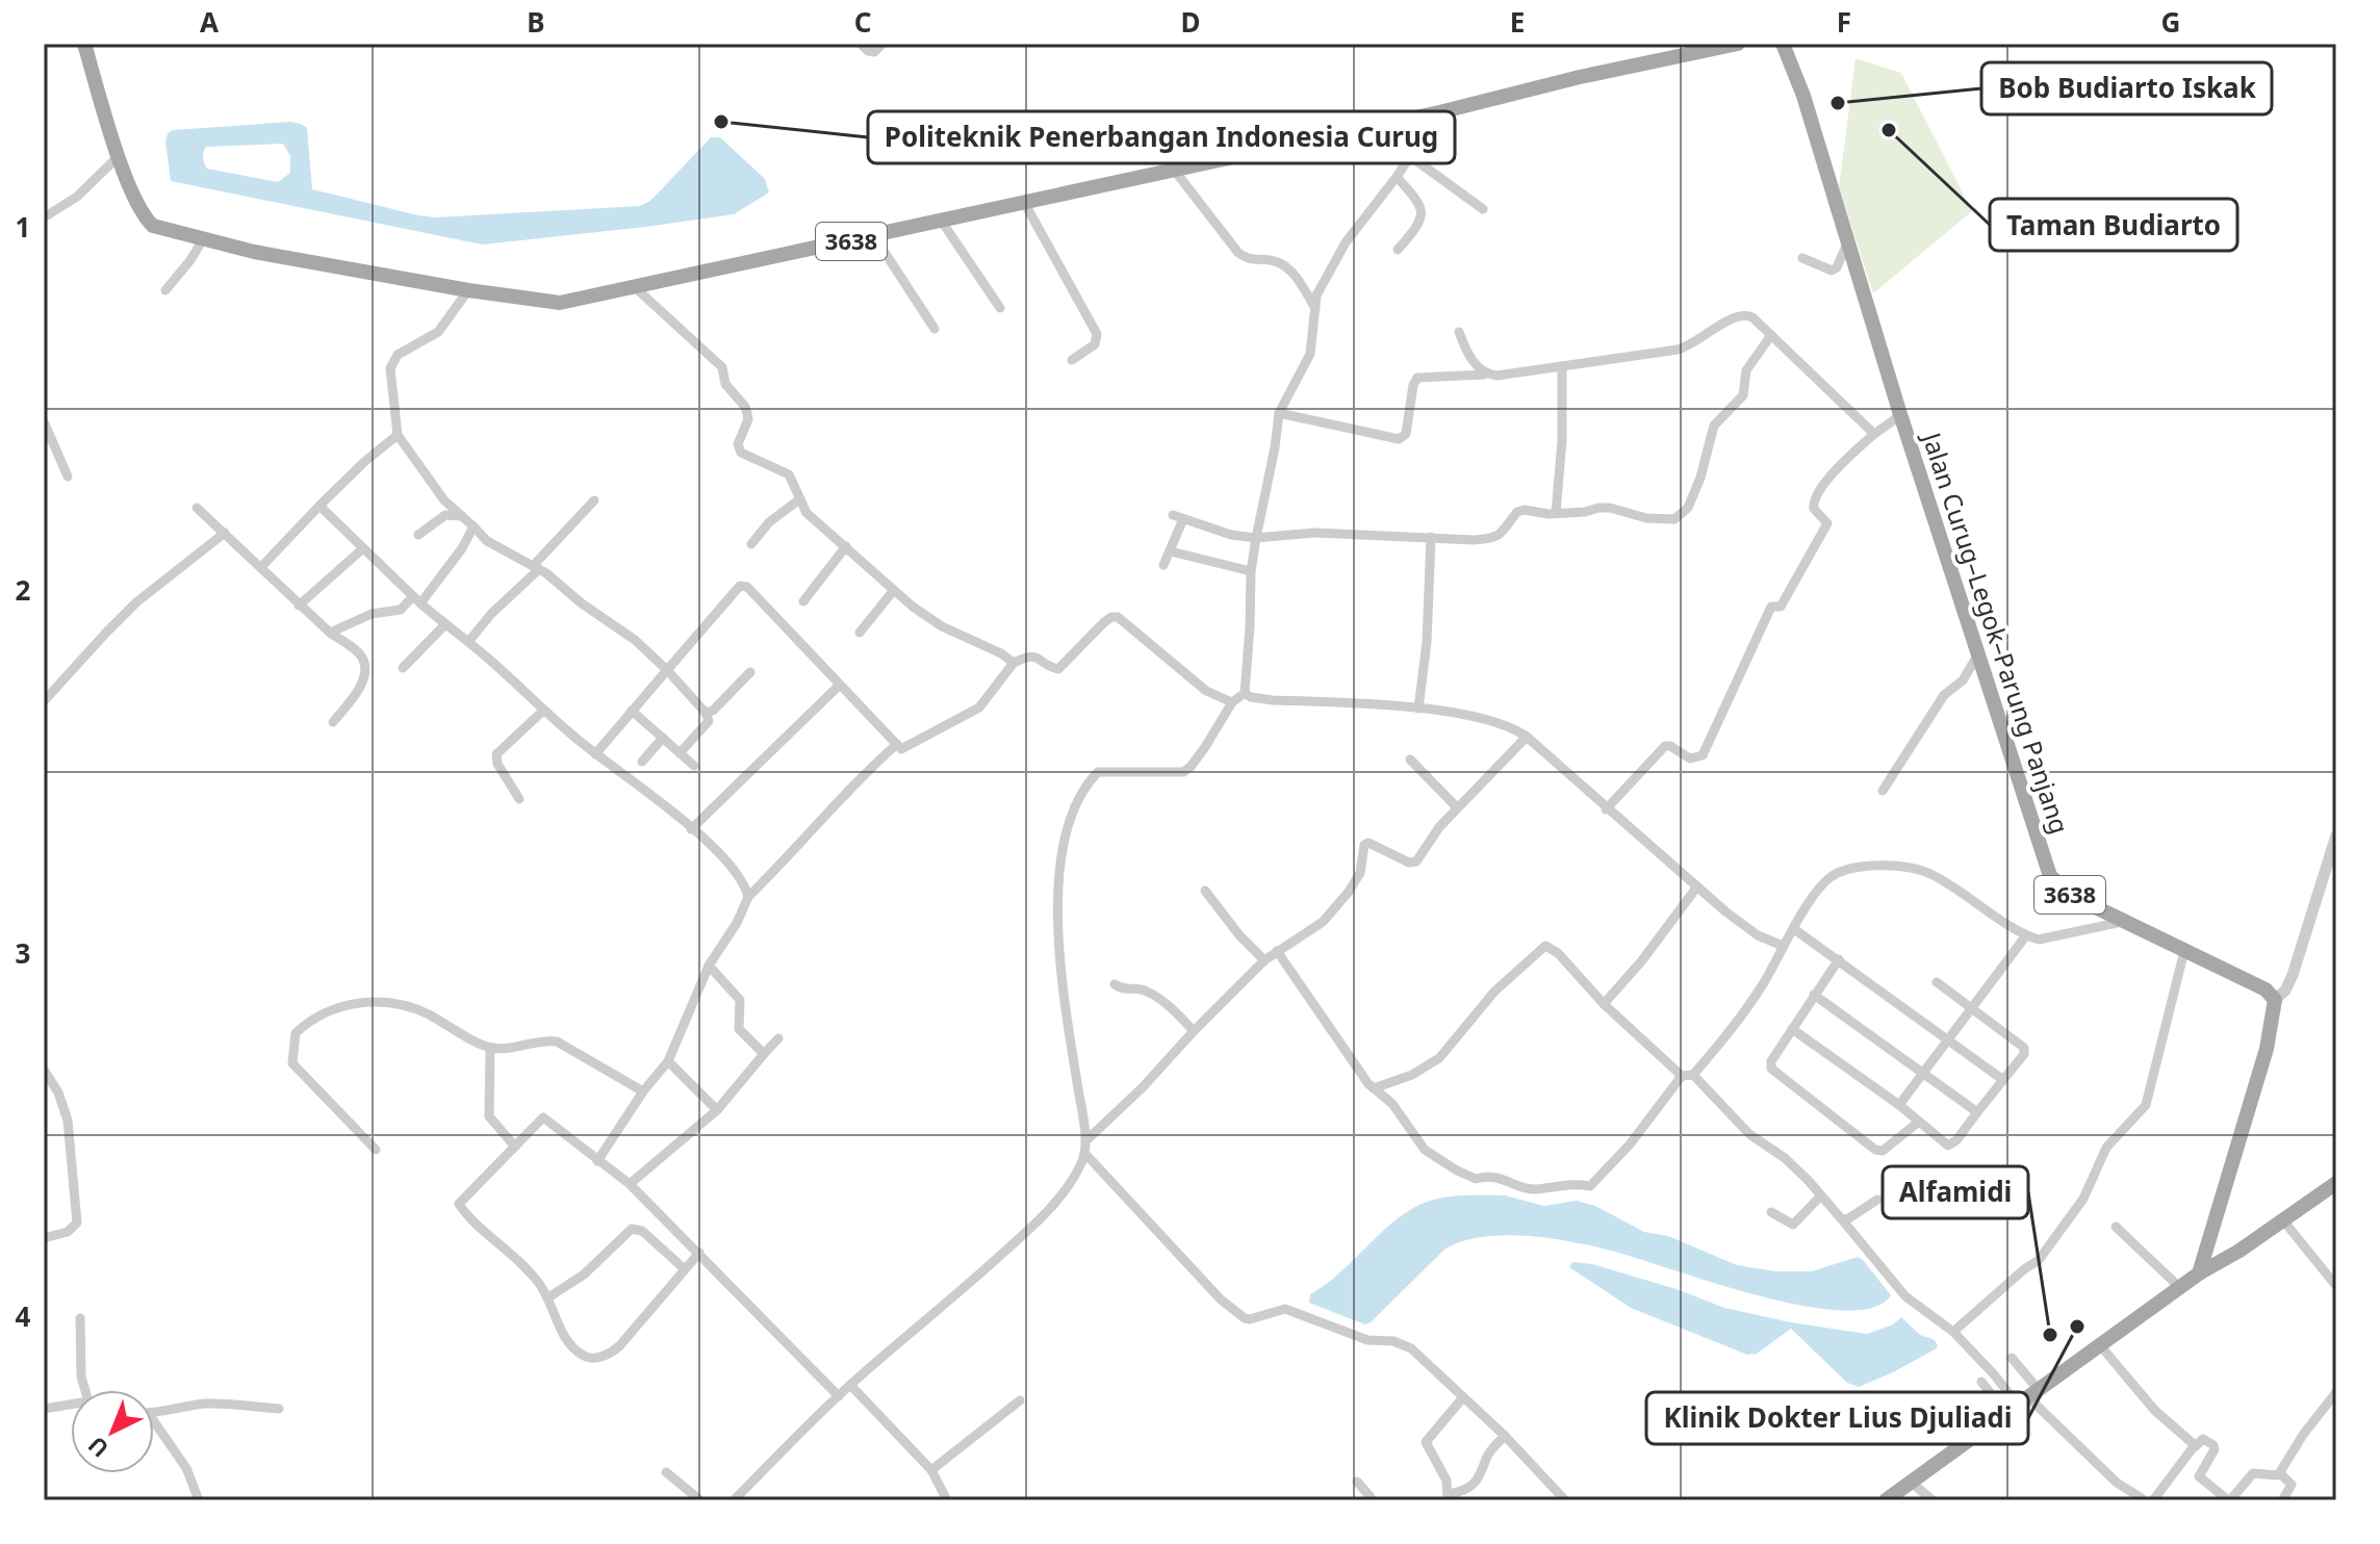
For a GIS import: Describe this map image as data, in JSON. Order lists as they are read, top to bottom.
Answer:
{
  "streets": {
    "main road": ["3638", "Jalan Curug–Legok–Parung Panjang"]
  },
  "places": [
    "Bob Budiarto Iskak",
    "Politeknik Penerbangan Indonesia Curug",
    "Taman Budiarto",
    "Klinik Dokter Lius Djuliadi",
    "Alfamidi"
  ],
  "north": "bottom left",
  "grid": {
    "columns": [
      "A",
      "B",
      "C",
      "D",
      "E",
      "F",
      "G"
    ],
    "rows": [
      "1",
      "2",
      "3",
      "4"
    ]
  }
}
